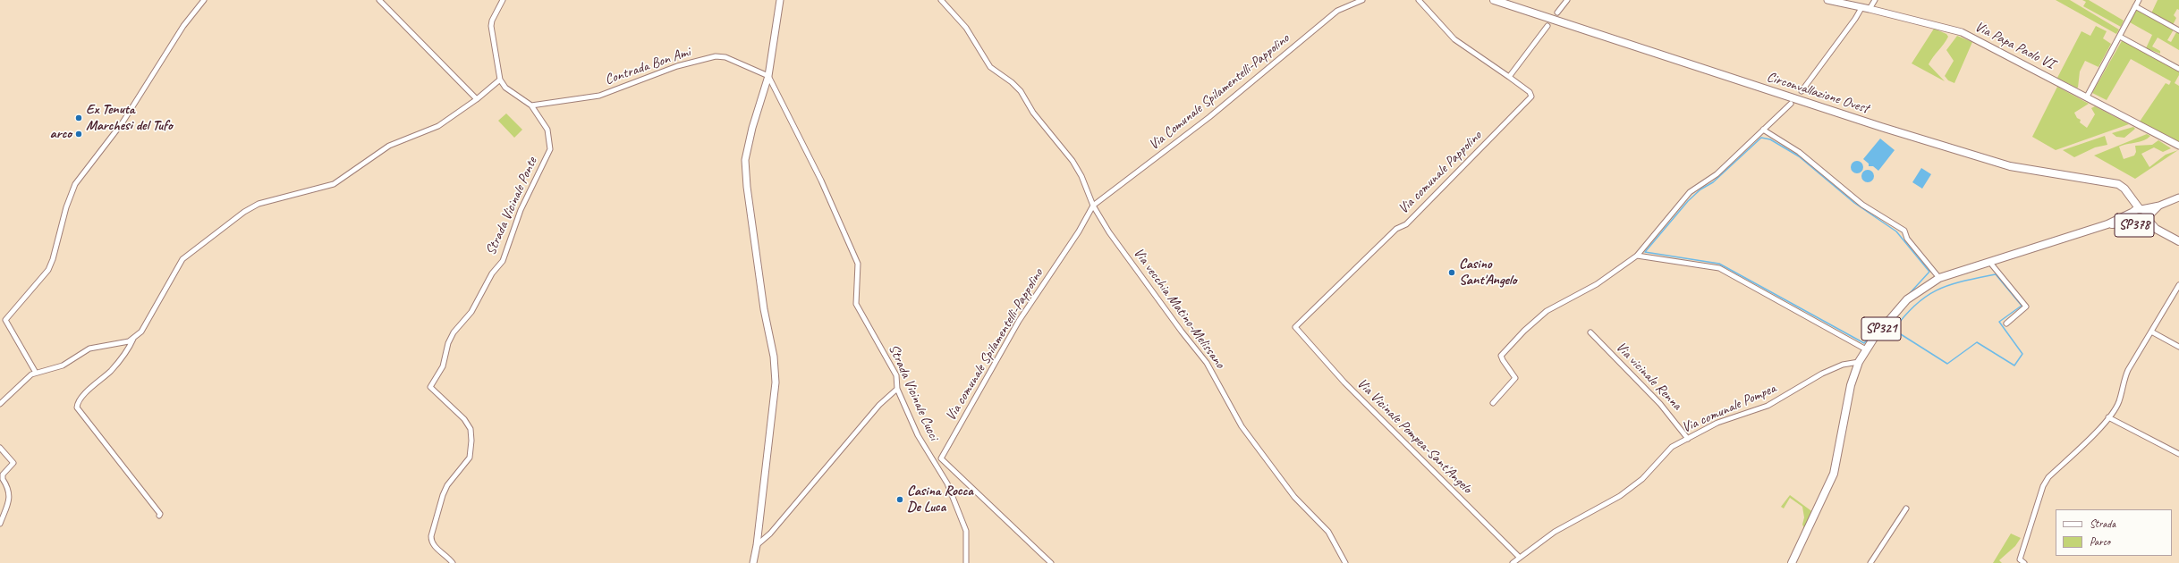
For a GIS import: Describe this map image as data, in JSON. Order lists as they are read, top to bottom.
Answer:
{
  "streets": {
    "main road": [
      "Via Papa Paolo VI",
      "Circonvallazione Ovest",
      "SP378",
      "SP321"
    ],
    "street": [
      "Contrada Bon Ami",
      "Via Comunale Spilamentelli-Pappolino",
      "Via comunale Pappolino",
      "Strada Vicinale Ponte",
      "Via vecchia Matino-Melissano",
      "Via comunale Spilamentelli-Pappolino",
      "Via vicinale Renna",
      "Strada Vicinale Cucci",
      "Via comunale Pompea",
      "Via Vicinale Pompea-Sant'Angelo"
    ]
  },
  "crossings": [
    ["Contrada Bon Ami", "Strada Vicinale Ponte"],
    ["Contrada Bon Ami", "Strada Vicinale Cucci"],
    ["Via Comunale Spilamentelli-Pappolino", "Via vecchia Matino-Melissano"],
    ["Via Comunale Spilamentelli-Pappolino", "Via comunale Spilamentelli-Pappolino"],
    ["Circonvallazione Ovest", "SP378"],
    ["Circonvallazione Ovest", "SP321"],
    ["Via comunale Pappolino", "Via Vicinale Pompea-Sant'Angelo"],
    ["SP378", "SP321"],
    ["Via vecchia Matino-Melissano", "Via comunale Spilamentelli-Pappolino"],
    ["SP321", "Via comunale Pompea"],
    ["Via vicinale Renna", "Via comunale Pompea"],
    ["Via comunale Pompea", "Via Vicinale Pompea-Sant'Angelo"]
  ],
  "places": [
    "Ex Tenuta Marchesi del Tufo",
    "arco",
    "Casino Sant'Angelo",
    "Casina Rocca De Luca"
  ],
  "legend": ["Strada", "Parco"]
}
